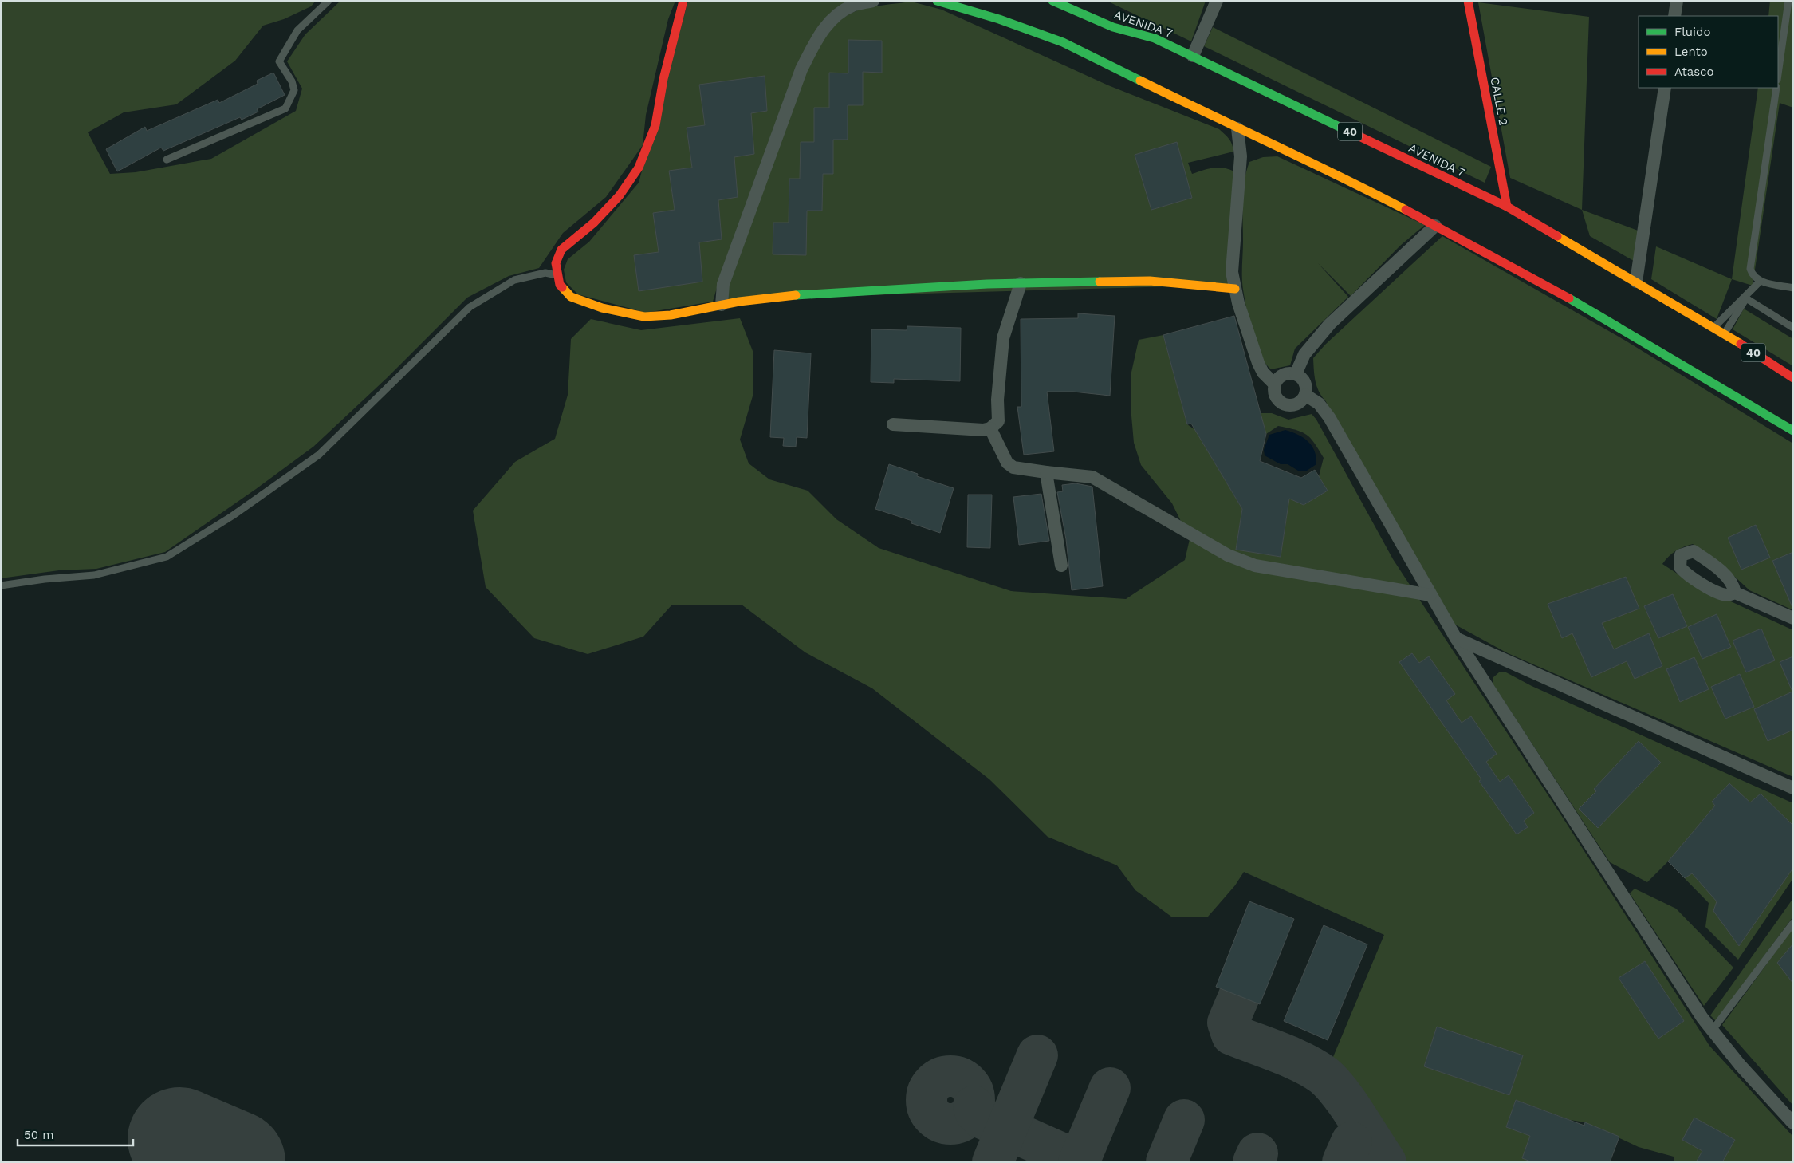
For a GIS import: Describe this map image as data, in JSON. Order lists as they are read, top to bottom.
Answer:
{
  "streets": {
    "street": ["AVENIDA 7", "CALLE 2", "40"]
  },
  "crossings": [
    ["AVENIDA 7", "CALLE 2"]
  ],
  "legend": ["Fluido", "Lento", "Atasco"],
  "scale_bar": "50 m"
}
